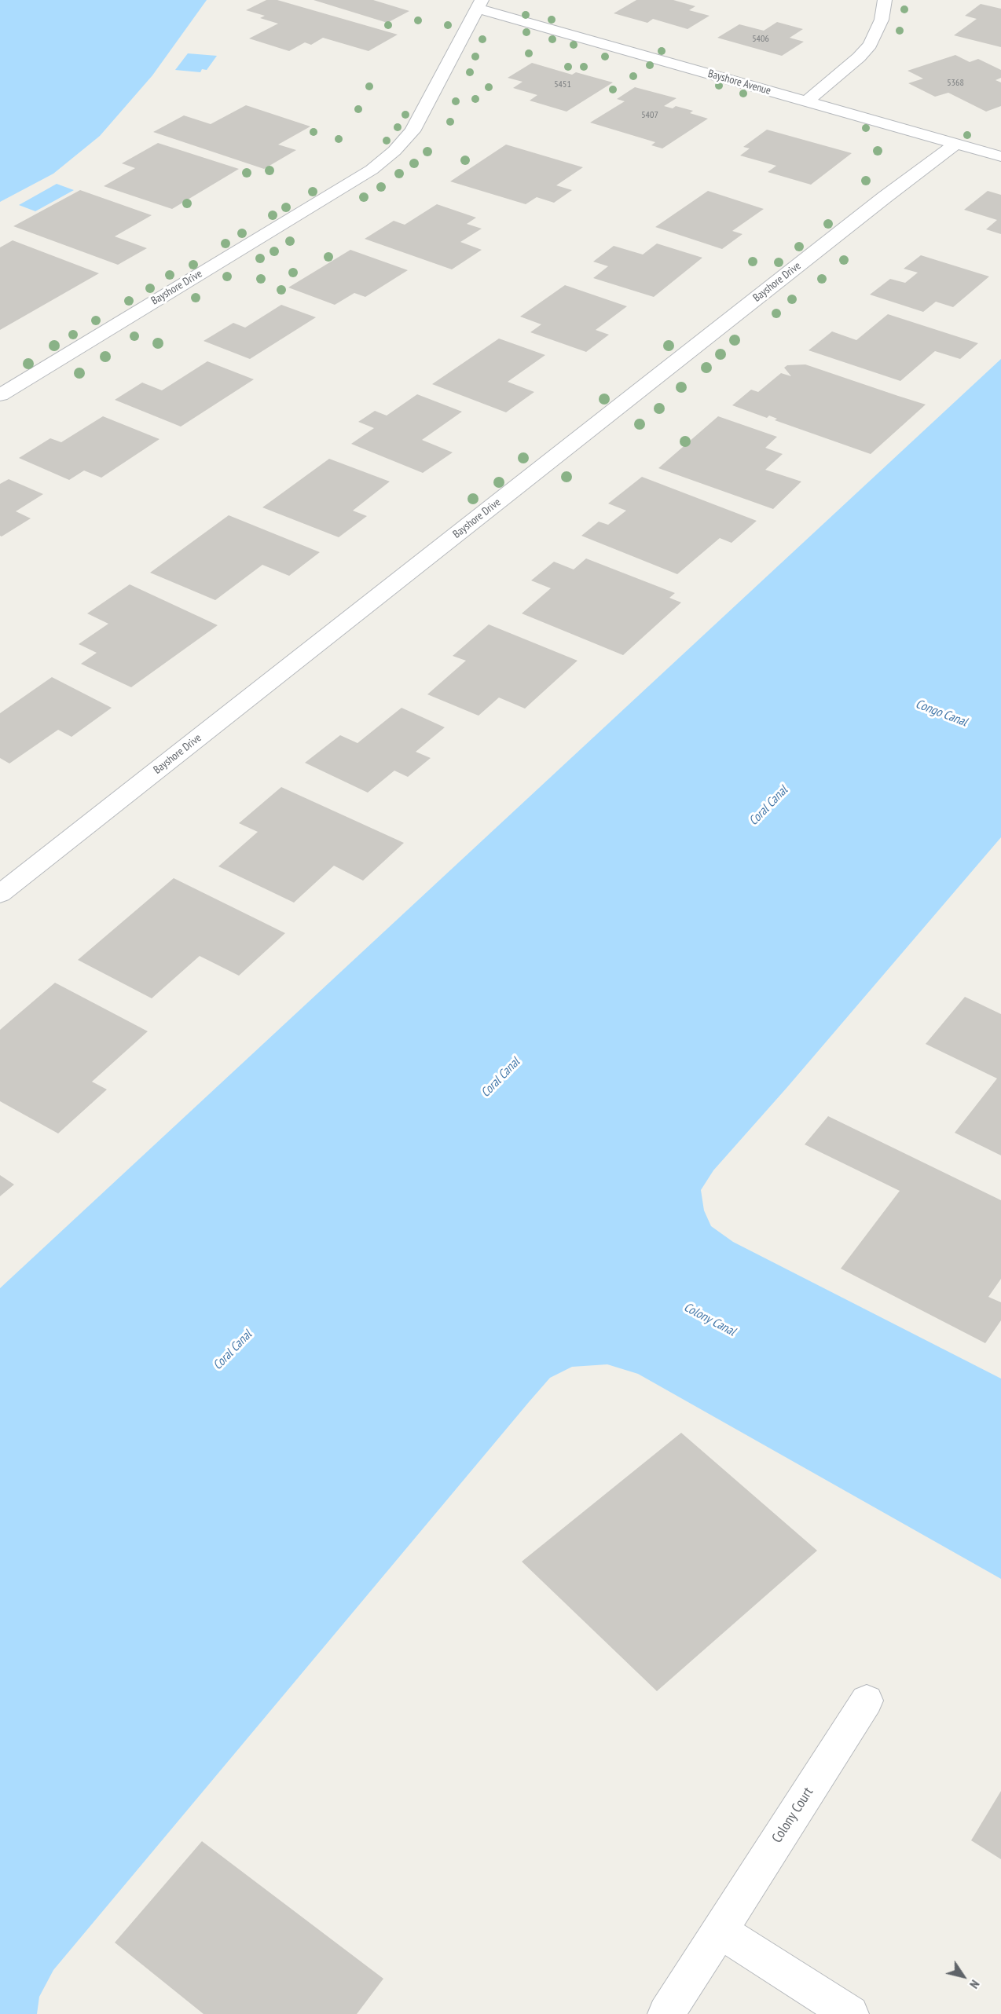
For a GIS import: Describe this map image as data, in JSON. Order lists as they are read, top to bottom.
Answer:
{
  "streets": {
    "street": ["Bayshore Avenue", "Bayshore Drive", "Colony Court"]
  },
  "crossings": [
    ["Bayshore Avenue", "Bayshore Drive"]
  ],
  "water": ["Congo Canal", "Coral Canal", "Colony Canal"],
  "house_numbers": [
    "5406",
    "5368",
    "5451",
    "5407"
  ],
  "north": "bottom right"
}
